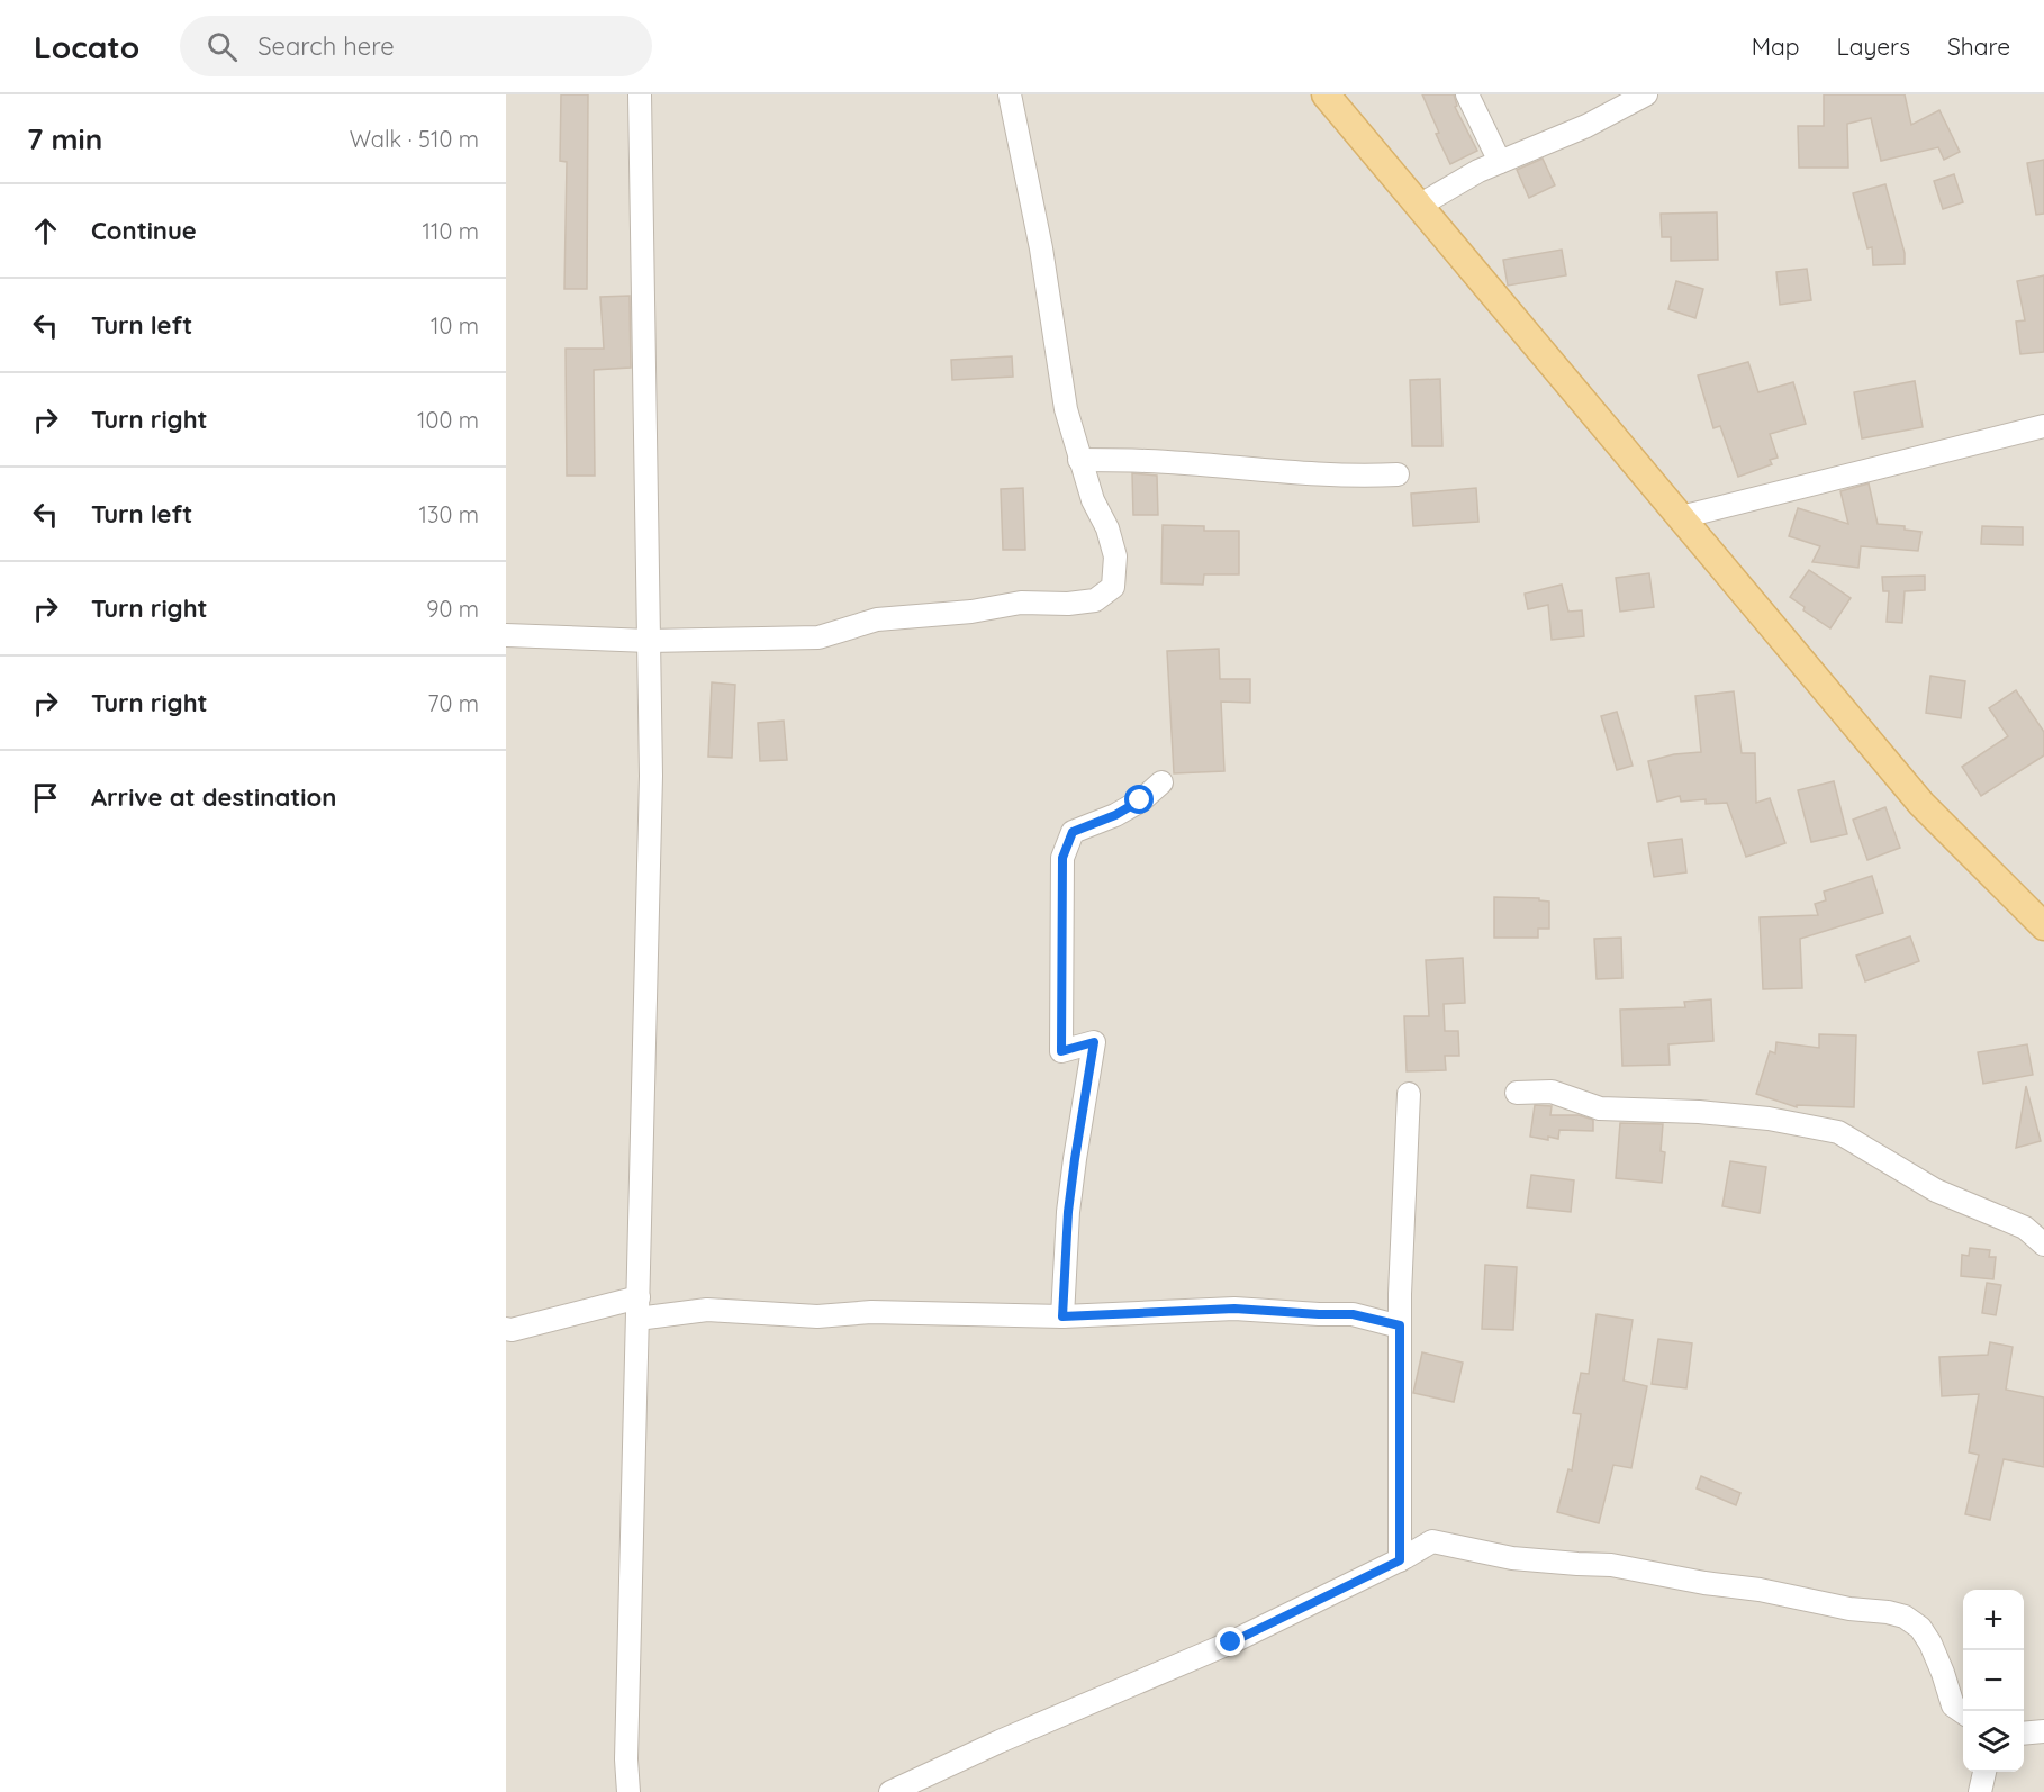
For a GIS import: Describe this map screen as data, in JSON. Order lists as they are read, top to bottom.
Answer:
{
  "page": {
    "header": "Locato",
    "search": "Search here",
    "nav": ["Map", "Layers", "Share"],
    "heading": ["7 min", "Walk · 510 m"],
    "list": [
      ["Continue", "110 m"],
      ["Turn left", "10 m"],
      ["Turn right", "100 m"],
      ["Turn left", "130 m"],
      ["Turn right", "90 m"],
      ["Turn right", "70 m"],
      "Arrive at destination"
    ],
    "map_buttons": ["+", "−"]
  }
}
